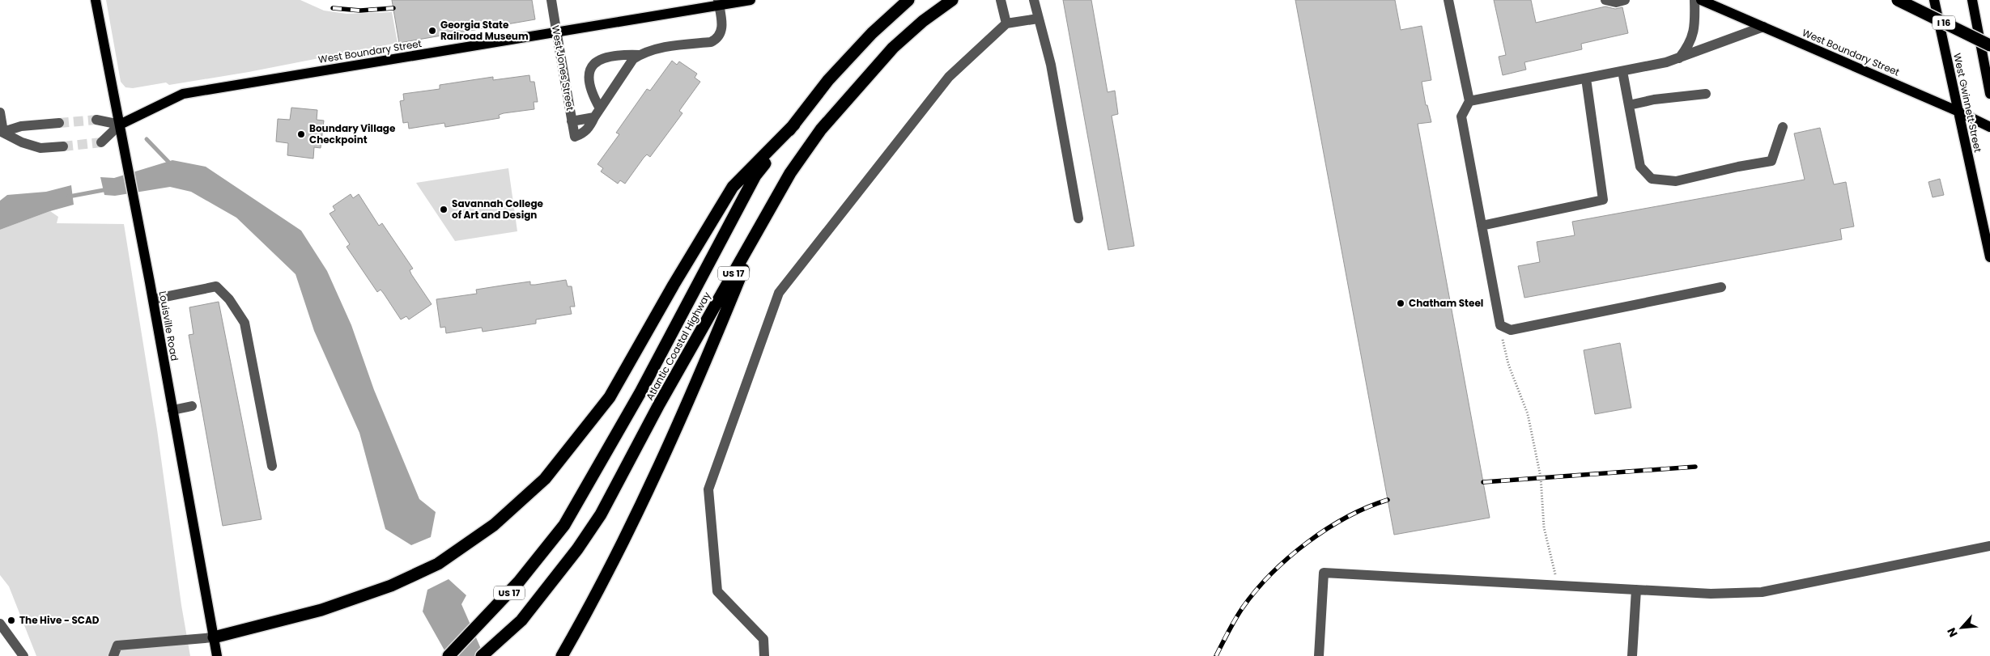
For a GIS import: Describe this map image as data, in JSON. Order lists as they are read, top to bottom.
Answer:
{
  "streets": {
    "highway": ["I 16", "US 17", "Atlantic Coastal Highway"],
    "main road": ["West Boundary Street", "West Gwinnett Street", "Louisville Road"],
    "street": ["West Jones Street"]
  },
  "crossings": [
    ["West Boundary Street", "West Jones Street"],
    ["West Boundary Street", "West Gwinnett Street"],
    ["West Boundary Street", "Louisville Road"]
  ],
  "places": [
    "Georgia State Railroad Museum",
    "Boundary Village Checkpoint",
    "Savannah College of Art and Design",
    "Chatham Steel",
    "The Hive - SCAD"
  ],
  "north": "bottom left"
}
